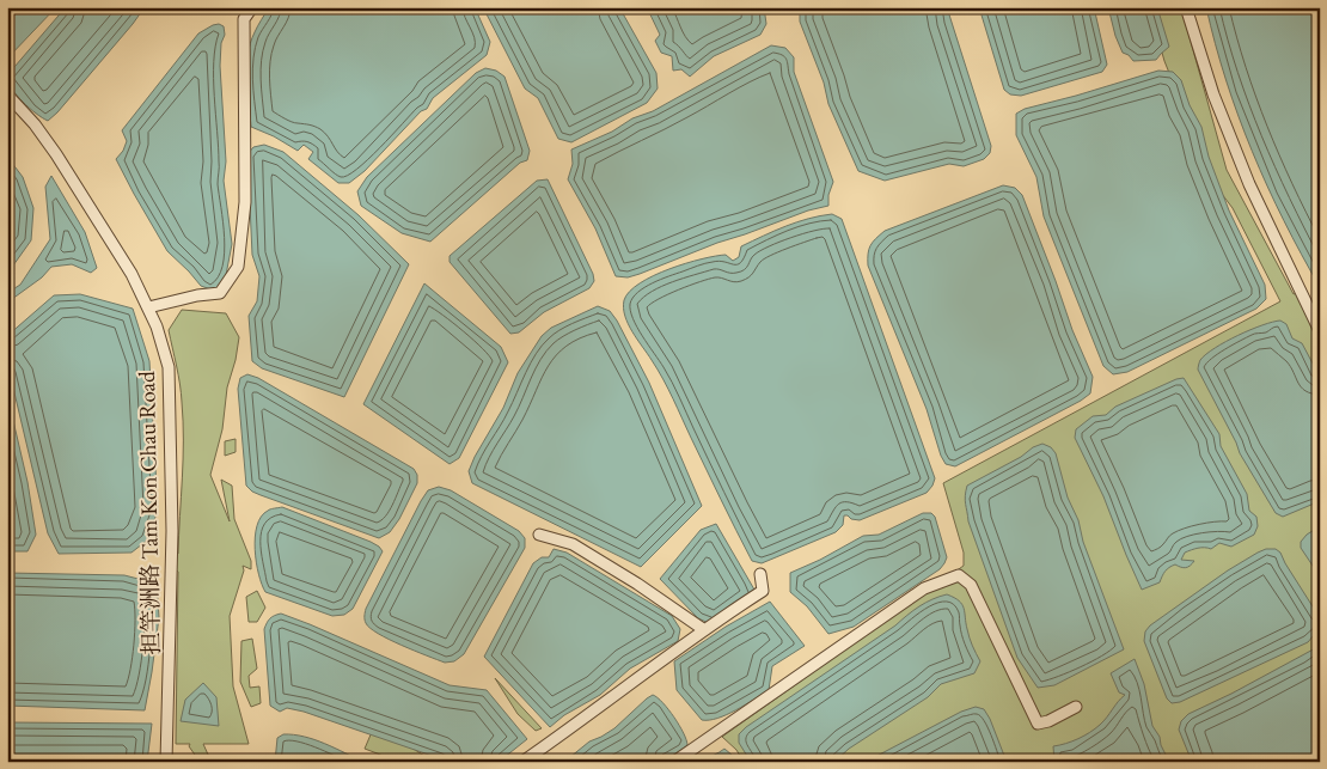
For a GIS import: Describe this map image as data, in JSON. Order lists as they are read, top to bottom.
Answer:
{
  "streets": {
    "street": ["担竿洲路 Tam Kon Chau Road"]
  }
}
